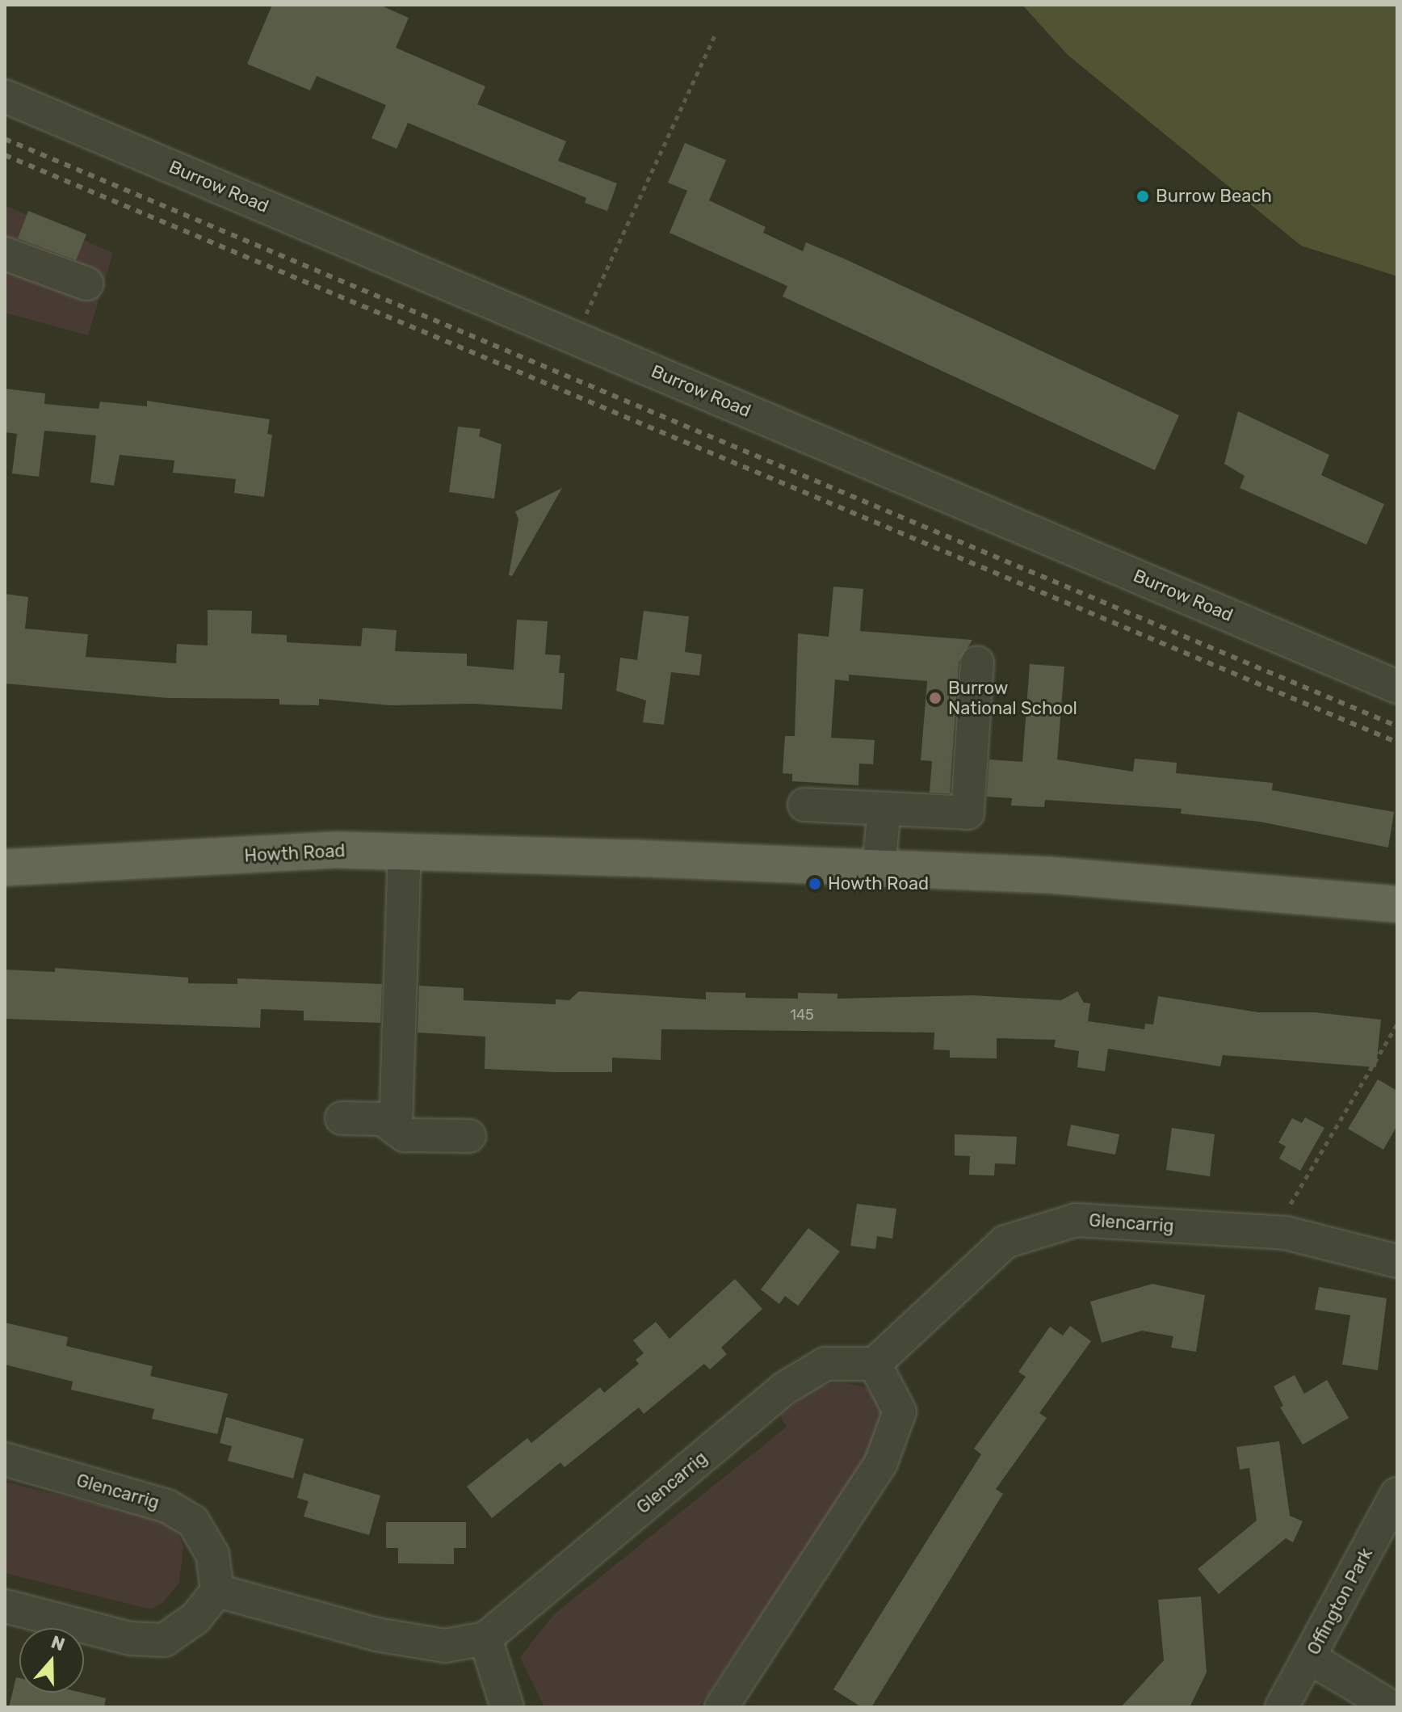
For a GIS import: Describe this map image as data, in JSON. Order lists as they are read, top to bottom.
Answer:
{
  "streets": {
    "main road": ["Howth Road"],
    "street": ["Burrow Road", "Glencarrig", "Offington Park"]
  },
  "places": ["Burrow Beach", "Burrow National School", "Howth Road"],
  "house_numbers": ["145"],
  "north": "top"
}
